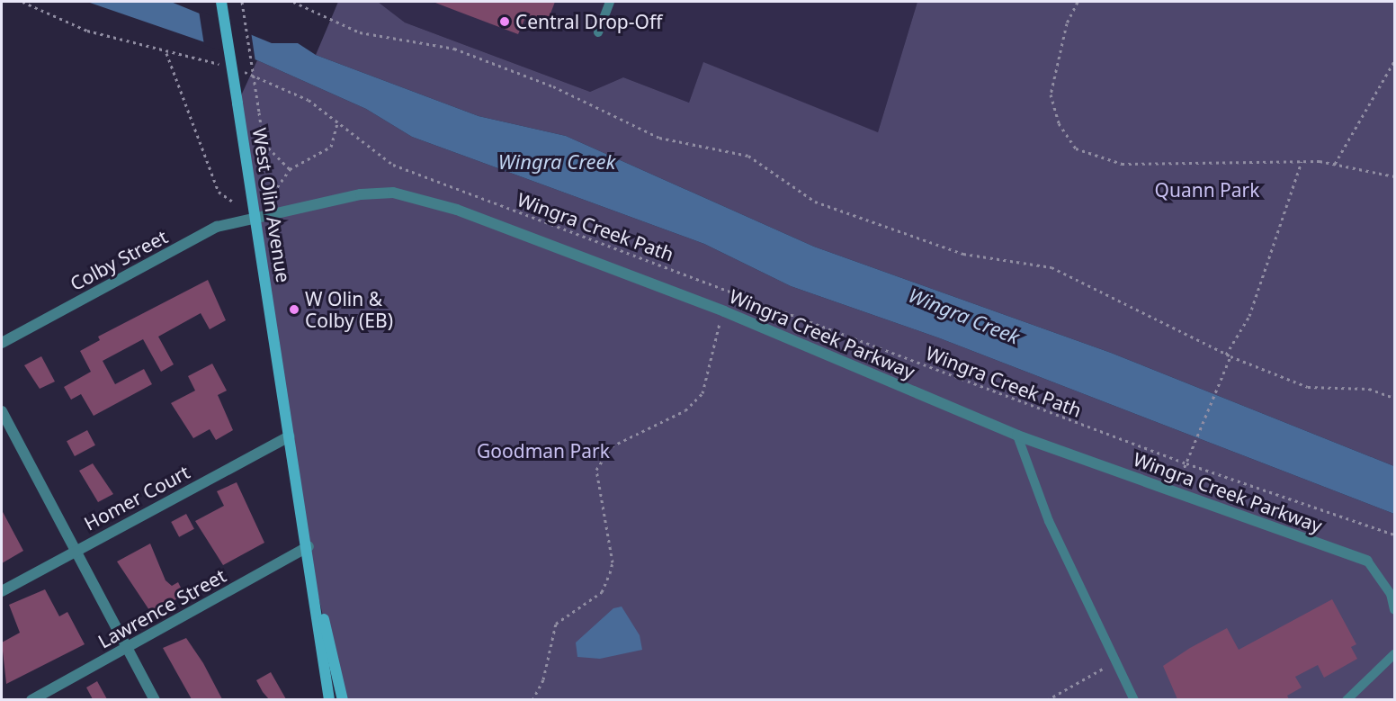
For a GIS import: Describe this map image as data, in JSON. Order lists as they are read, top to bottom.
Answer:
{
  "streets": {
    "street": [
      "West Olin Avenue",
      "Colby Street",
      "Wingra Creek Parkway",
      "Homer Court",
      "Lawrence Street"
    ],
    "path": ["Wingra Creek Path"]
  },
  "crossings": [
    ["West Olin Avenue", "Colby Street"],
    ["West Olin Avenue", "Wingra Creek Parkway"],
    ["West Olin Avenue", "Homer Court"],
    ["West Olin Avenue", "Lawrence Street"],
    ["Colby Street", "Wingra Creek Parkway"]
  ],
  "water": ["Wingra Creek"],
  "parks": ["Quann Park", "Goodman Park"],
  "places": ["Central Drop-Off", "W Olin & Colby (EB)"]
}
